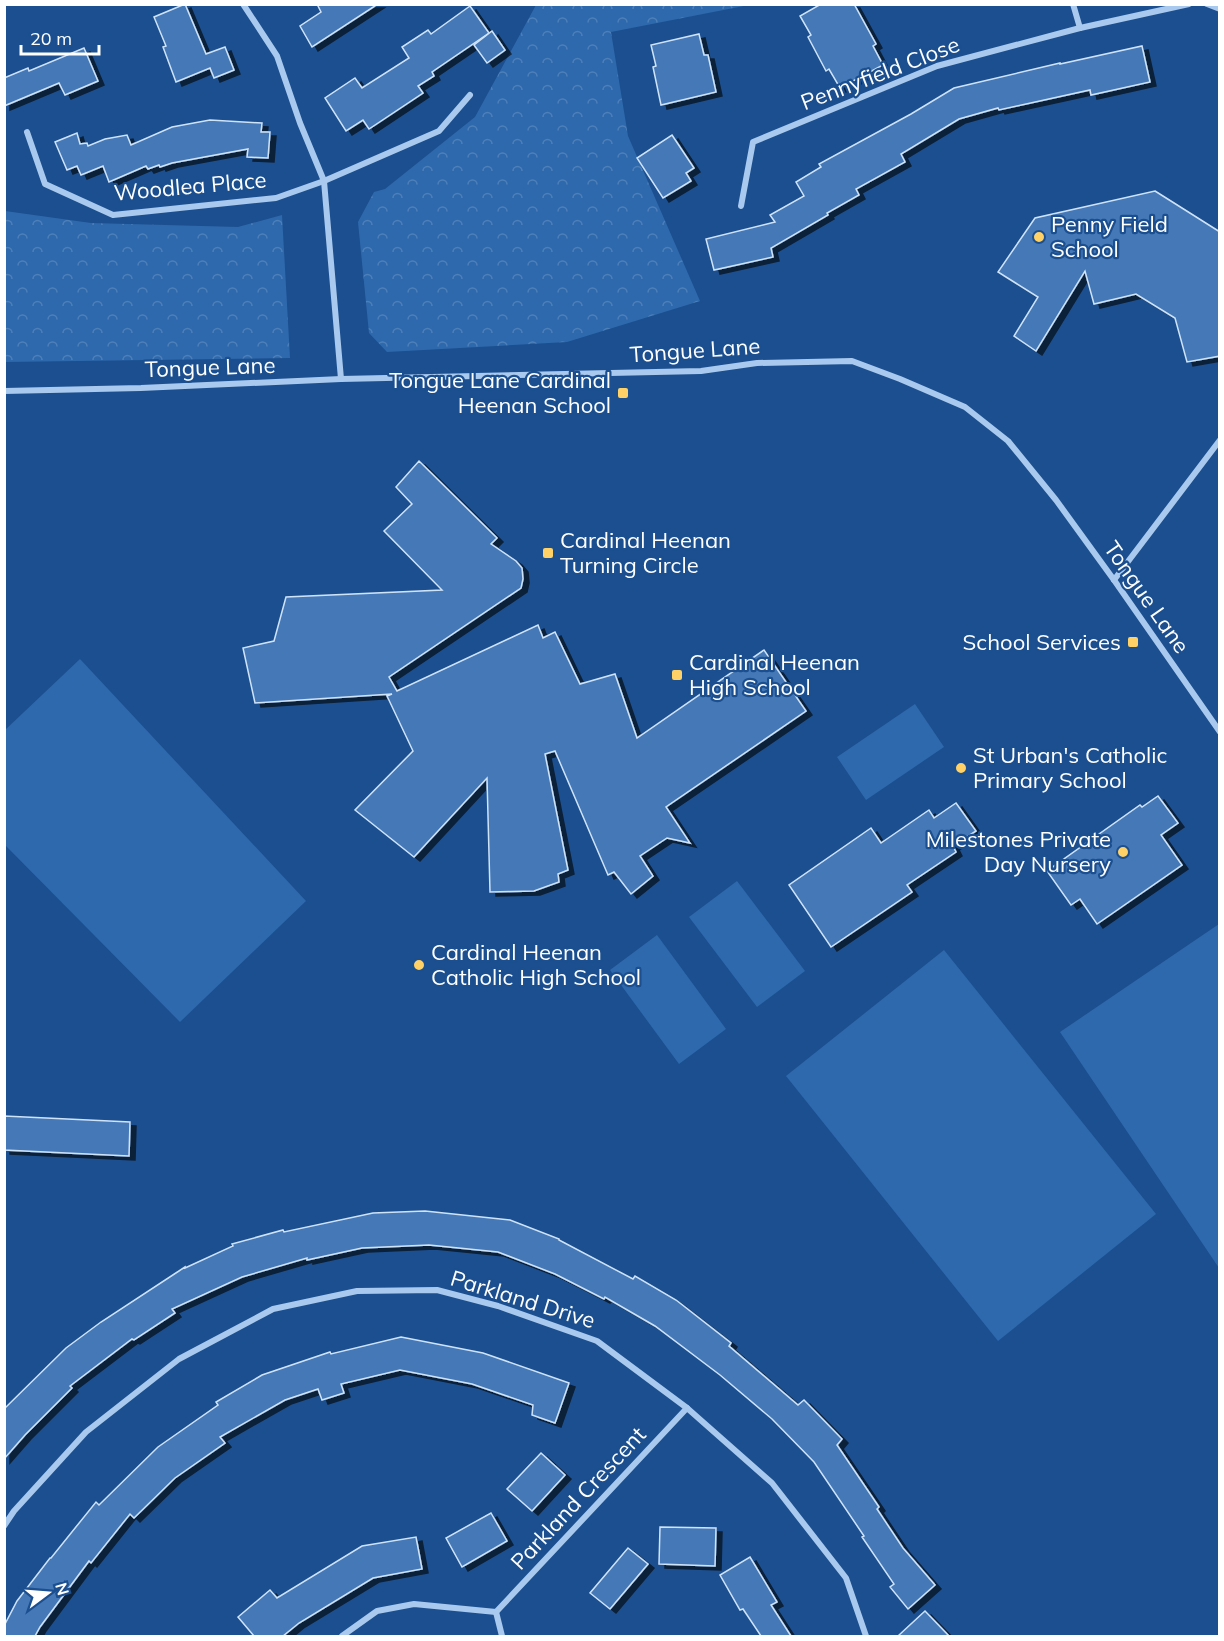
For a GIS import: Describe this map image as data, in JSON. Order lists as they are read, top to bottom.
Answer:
{
  "streets": {
    "street": [
      "Pennyfield Close",
      "Woodlea Place",
      "Tongue Lane",
      "Parkland Drive",
      "Parkland Crescent"
    ]
  },
  "crossings": [
    ["Parkland Drive", "Parkland Crescent"]
  ],
  "places": {
    "other": [
      "Penny Field School",
      "St Urban's Catholic Primary School",
      "Milestones Private Day Nursery",
      "Cardinal Heenan Catholic High School"
    ],
    "transit": [
      "Tongue Lane Cardinal Heenan School",
      "Cardinal Heenan Turning Circle",
      "School Services",
      "Cardinal Heenan High School"
    ]
  },
  "scale_bar": "20 m",
  "north": "right"
}
